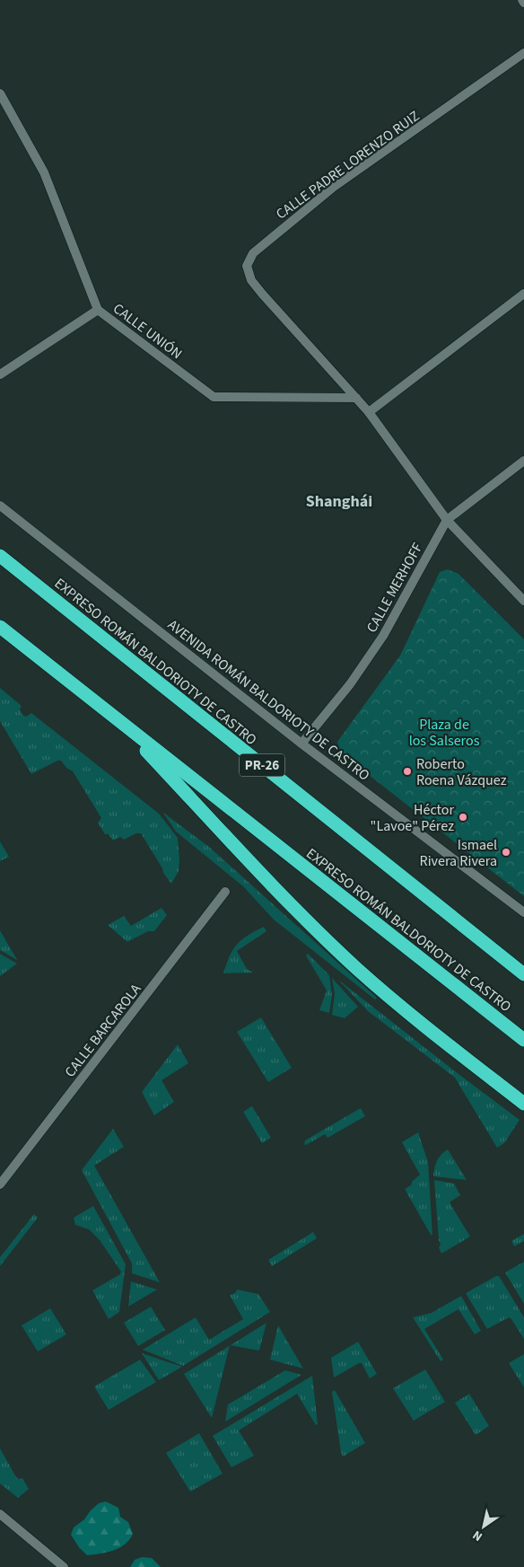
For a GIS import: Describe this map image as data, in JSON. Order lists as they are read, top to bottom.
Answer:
{
  "streets": {
    "highway": ["EXPRESO ROMÁN BALDORIOTY DE CASTRO", "PR-26"],
    "street": [
      "CALLE PADRE LORENZO RUIZ",
      "CALLE UNIÓN",
      "CALLE MERHOFF",
      "AVENIDA ROMÁN BALDORIOTY DE CASTRO",
      "CALLE BARCAROLA"
    ]
  },
  "crossings": [
    ["CALLE PADRE LORENZO RUIZ", "CALLE UNIÓN"],
    ["CALLE MERHOFF", "AVENIDA ROMÁN BALDORIOTY DE CASTRO"]
  ],
  "districts": ["Shanghái"],
  "parks": ["Plaza de los Salseros"],
  "places": ["Roberto Roena Vázquez", "Héctor \"Lavoe\" Pérez", "Ismael Rivera Rivera"],
  "north": "bottom left"
}
